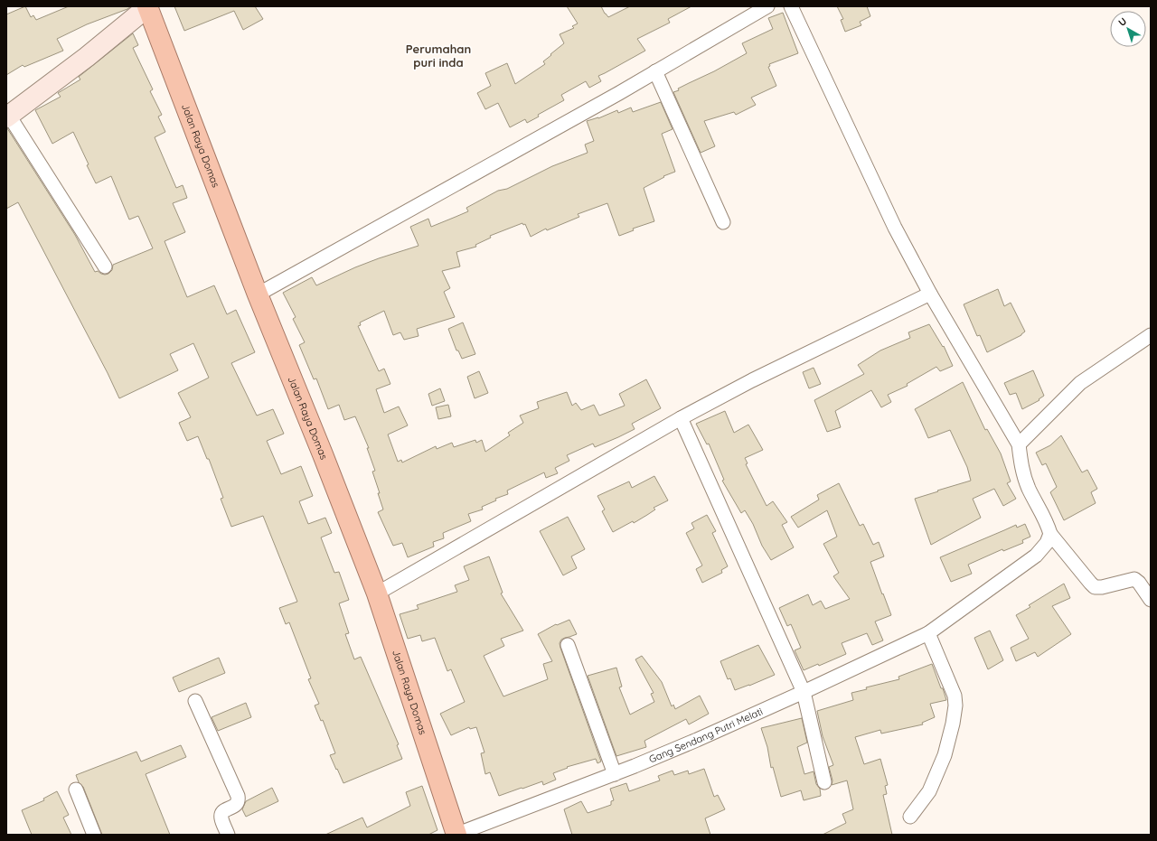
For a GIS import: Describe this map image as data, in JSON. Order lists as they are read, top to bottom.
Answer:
{
  "streets": {
    "highway": ["Jalan Raya Domas"],
    "street": ["Gang Sendang Putri Melati"]
  },
  "crossings": [
    ["Jalan Raya Domas", "Gang Sendang Putri Melati"]
  ],
  "districts": ["Perumahan puri inda"],
  "north": "top left"
}
